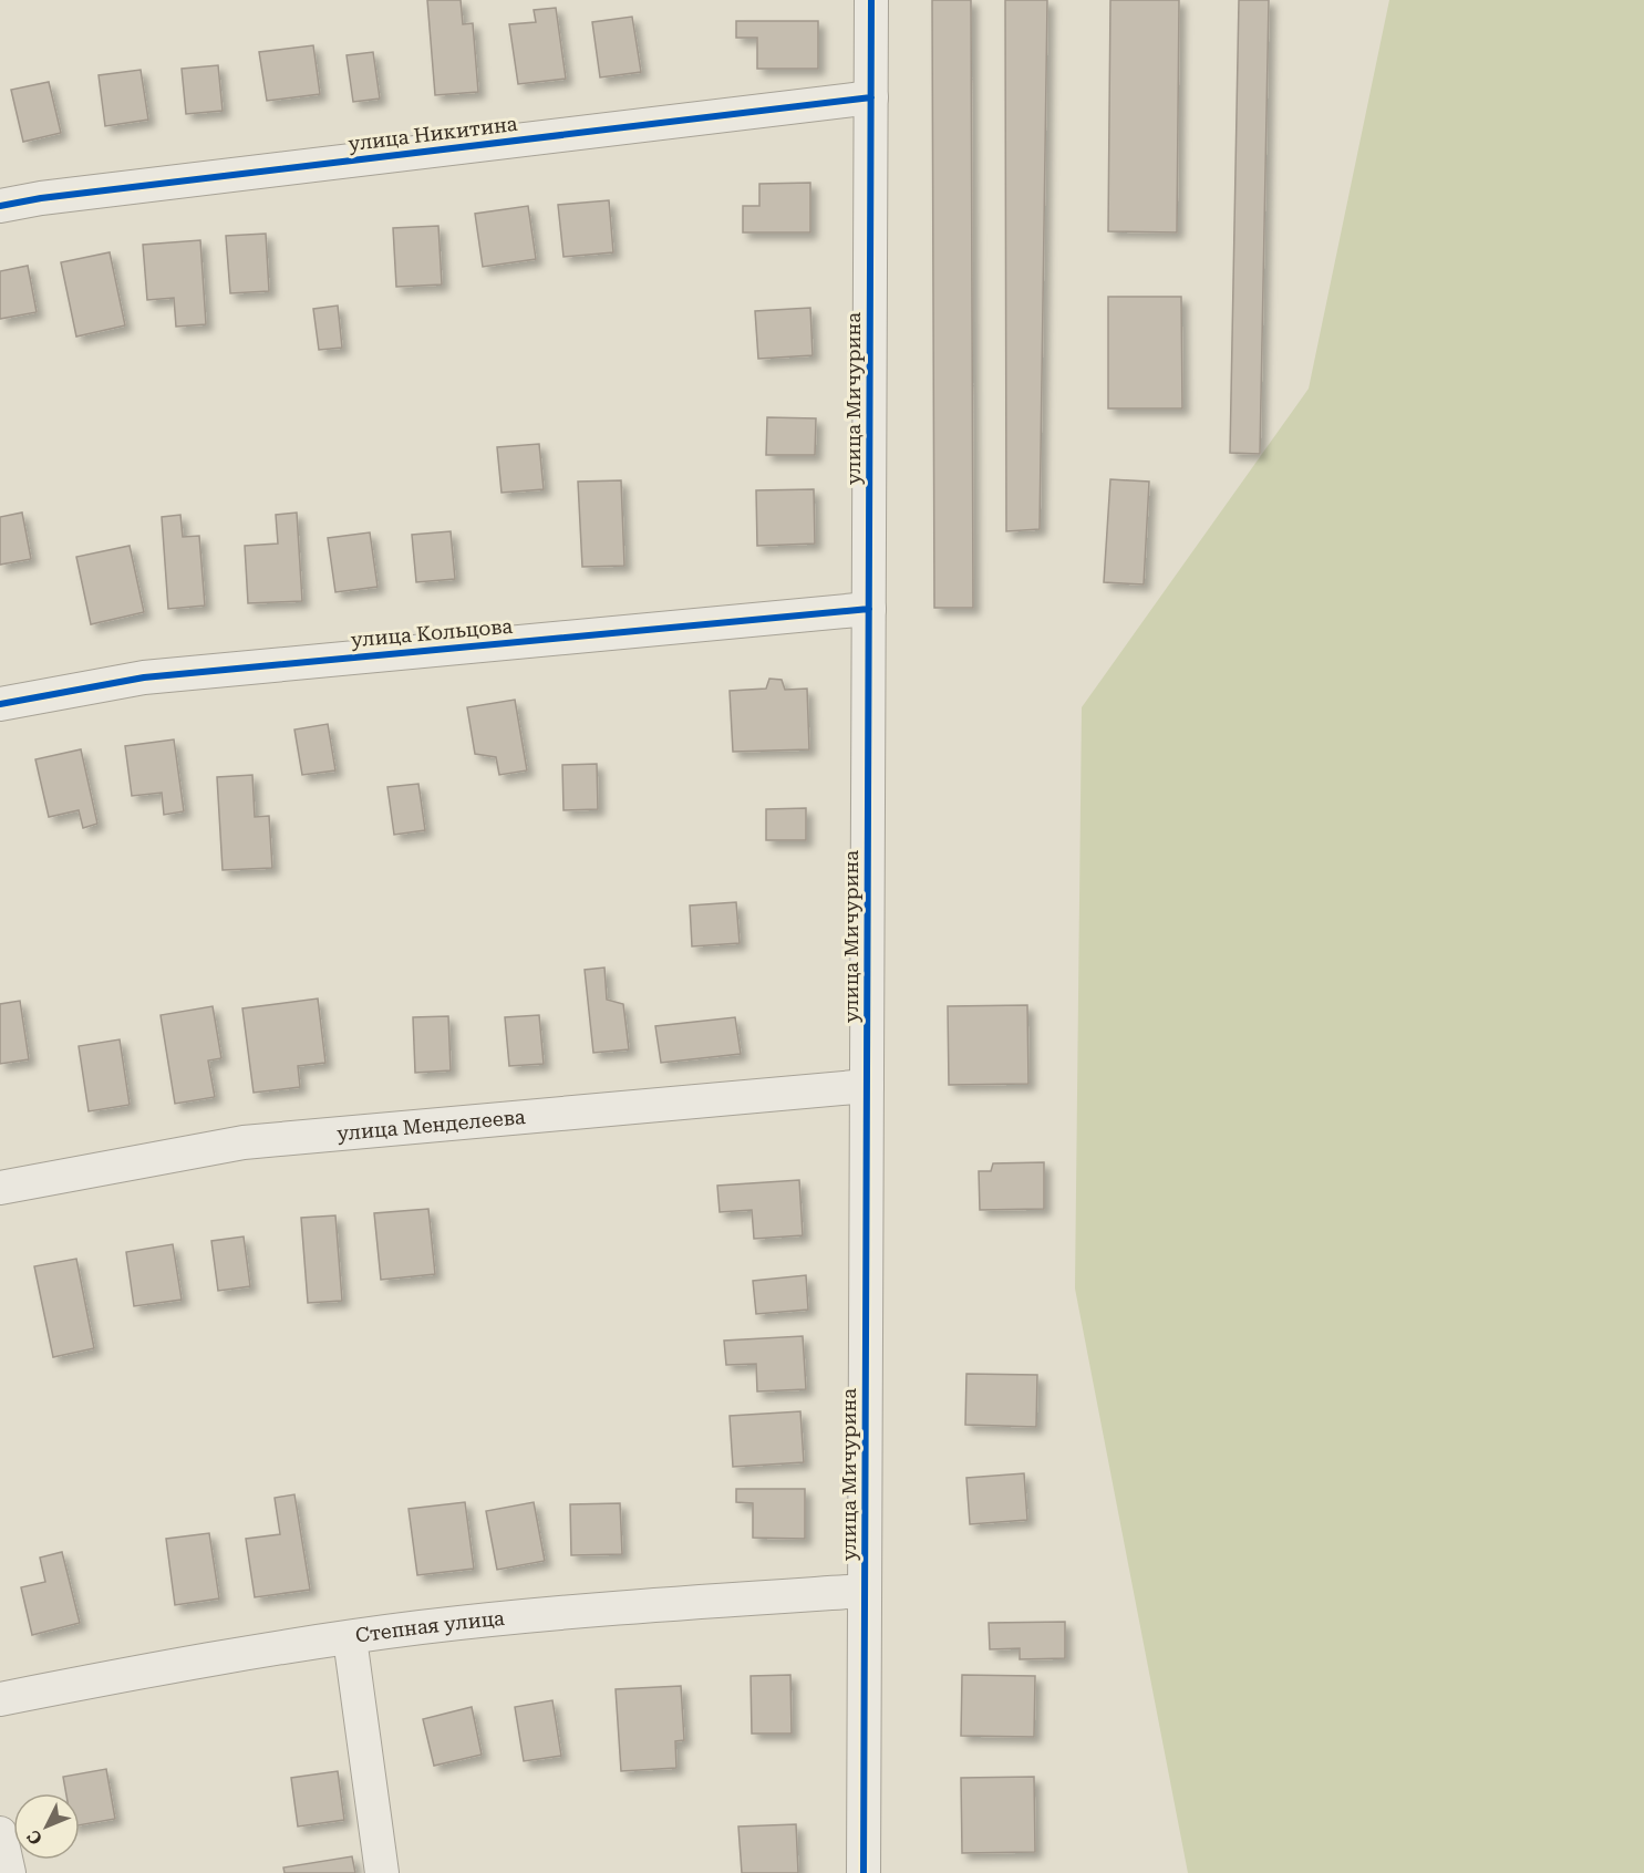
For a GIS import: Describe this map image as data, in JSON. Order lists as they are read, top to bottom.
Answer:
{
  "streets": {
    "street": [
      "улица Никитина",
      "улица Мичурина",
      "улица Кольцова",
      "улица Менделеева",
      "Степная улица"
    ]
  },
  "crossings": [
    ["улица Никитина", "улица Мичурина"],
    ["улица Мичурина", "улица Кольцова"],
    ["улица Мичурина", "улица Менделеева"],
    ["улица Мичурина", "Степная улица"]
  ],
  "north": "bottom left"
}
